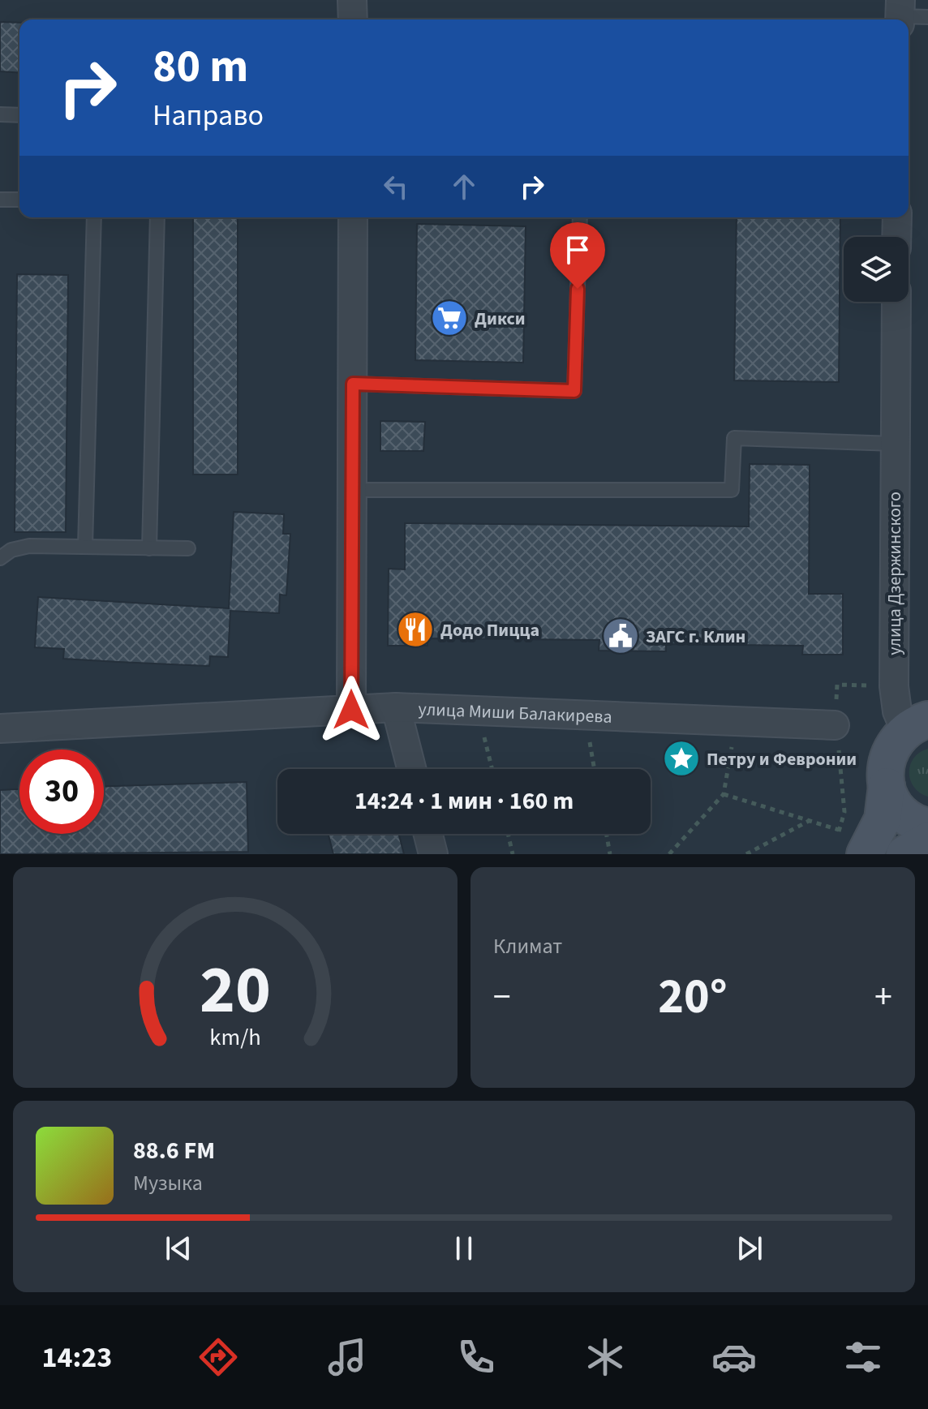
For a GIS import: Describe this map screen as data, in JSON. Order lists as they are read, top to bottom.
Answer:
{
  "streets": {
    "street": ["улица Дзержинского", "улица Миши Балакирева"]
  },
  "places": {
    "supermarket": ["Дикси"],
    "restaurant": ["Додо Пицца"],
    "public building": ["ЗАГС г. Клин"],
    "place": ["Петру и Февронии"]
  },
  "page": {
    "turn": ["80 m", "Направо"],
    "limit": "30",
    "trip": "14:24 · 1 мин · 160 m",
    "tile": "Климат",
    "heat": ["−", "20°", "+"],
    "song": ["88.6 FM", "Музыка"],
    "tabs": "14:23",
    "gauge": ["20", "km/h"]
  }
}
